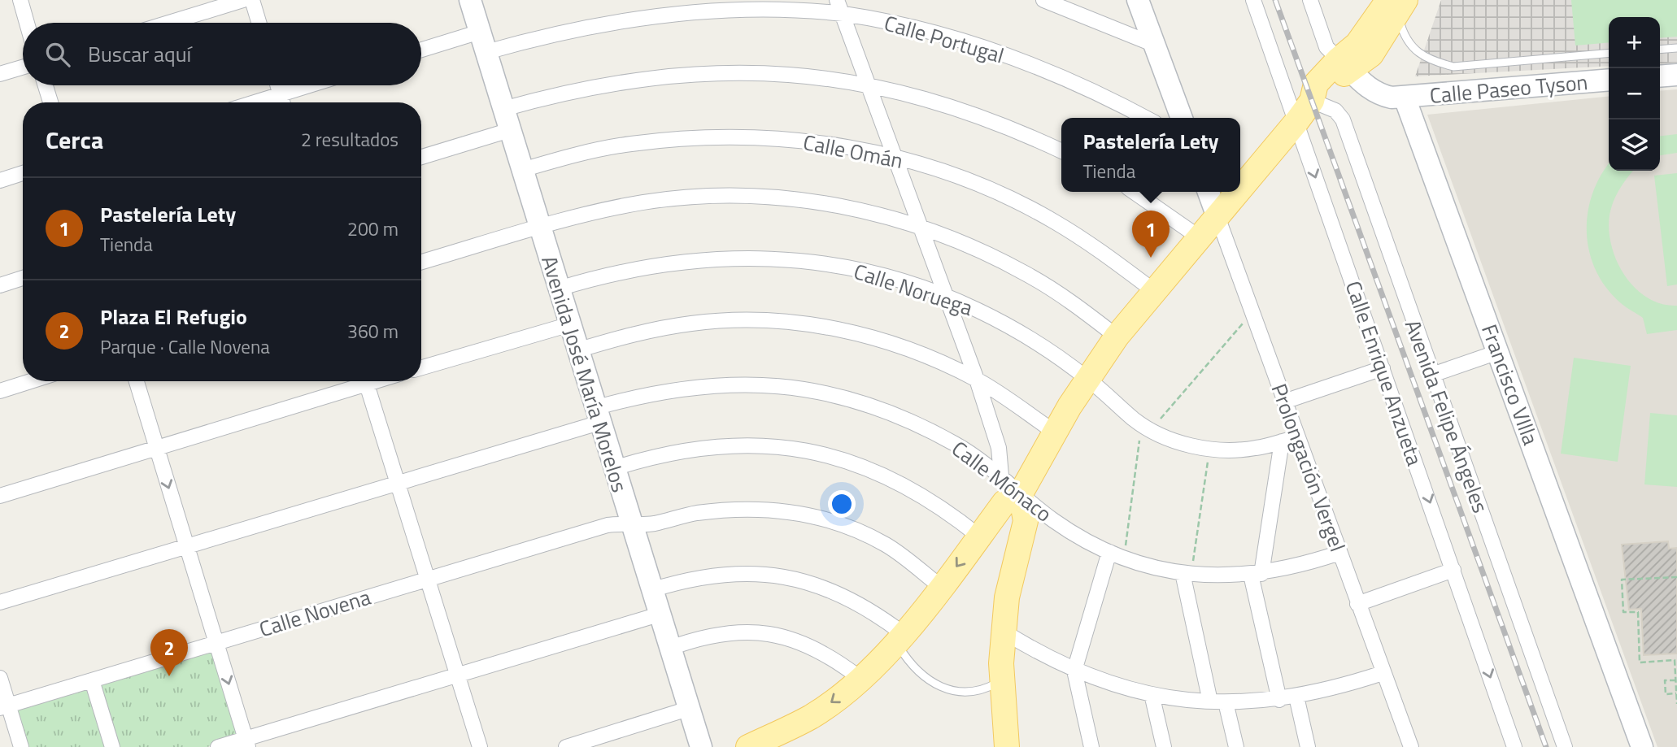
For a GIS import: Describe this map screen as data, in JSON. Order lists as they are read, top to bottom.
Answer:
{
  "streets": {
    "street": [
      "Calle Portugal",
      "Calle Paseo Tyson",
      "Calle Omán",
      "Calle Noruega",
      "Calle Enrique Anzueta",
      "Avenida José María Morelos",
      "Francisco VIlla",
      "Avenida Felipe Ángeles",
      "Prolongación Vergel",
      "Calle Mónaco",
      "Calle Novena"
    ]
  },
  "crossings": [
    ["Calle Portugal", "Avenida José María Morelos"],
    ["Calle Paseo Tyson", "Francisco VIlla"],
    ["Calle Omán", "Avenida José María Morelos"],
    ["Calle Noruega", "Avenida José María Morelos"],
    ["Calle Noruega", "Prolongación Vergel"],
    ["Avenida José María Morelos", "Calle Mónaco"],
    ["Avenida José María Morelos", "Calle Novena"],
    ["Prolongación Vergel", "Calle Mónaco"]
  ],
  "one_way": ["Calle Enrique Anzueta"],
  "page": {
    "map_buttons": ["+", "−"],
    "search": "Buscar aquí",
    "heading": ["Cerca", "2 resultados"],
    "popup": ["Pastelería Lety", "Tienda"],
    "list": [
      {
        "mark": "1",
        "name": "Pastelería Lety",
        "note": "Tienda",
        "value": "200 m"
      },
      {
        "mark": "2",
        "name": "Plaza El Refugio",
        "note": "Parque · Calle Novena",
        "value": "360 m"
      }
    ],
    "pins": ["1", "2"]
  }
}
